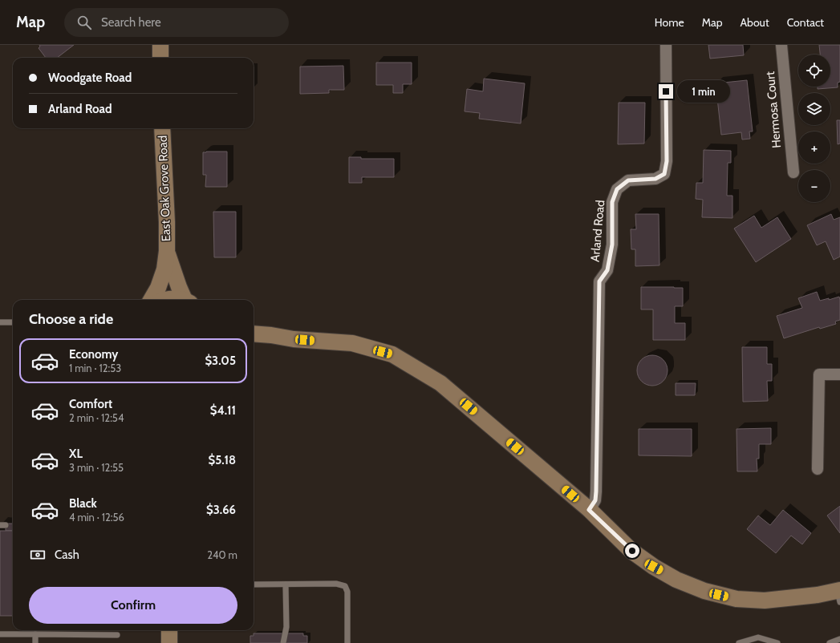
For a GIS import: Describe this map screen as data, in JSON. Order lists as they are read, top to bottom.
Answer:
{
  "streets": {
    "street": ["Hermosa Court", "East Oak Grove Road", "Arland Road"]
  },
  "page": {
    "header": "Map",
    "search": "Search here",
    "nav": [
      "Home",
      "Map",
      "About",
      "Contact"
    ],
    "map_buttons": ["+", "−"],
    "banner": ["Woodgate Road", "Arland Road"],
    "bubble": "1 min",
    "heading": "Choose a ride",
    "list": [
      {
        "name": "Economy",
        "note": "1 min · 12:53",
        "value": "$3.05"
      },
      {
        "name": "Comfort",
        "note": "2 min · 12:54",
        "value": "$4.11"
      },
      {
        "name": "XL",
        "note": "3 min · 12:55",
        "value": "$5.18"
      },
      {
        "name": "Black",
        "note": "4 min · 12:56",
        "value": "$3.66"
      }
    ],
    "pay": ["Cash", "240 m"],
    "buttons": "Confirm"
  }
}
